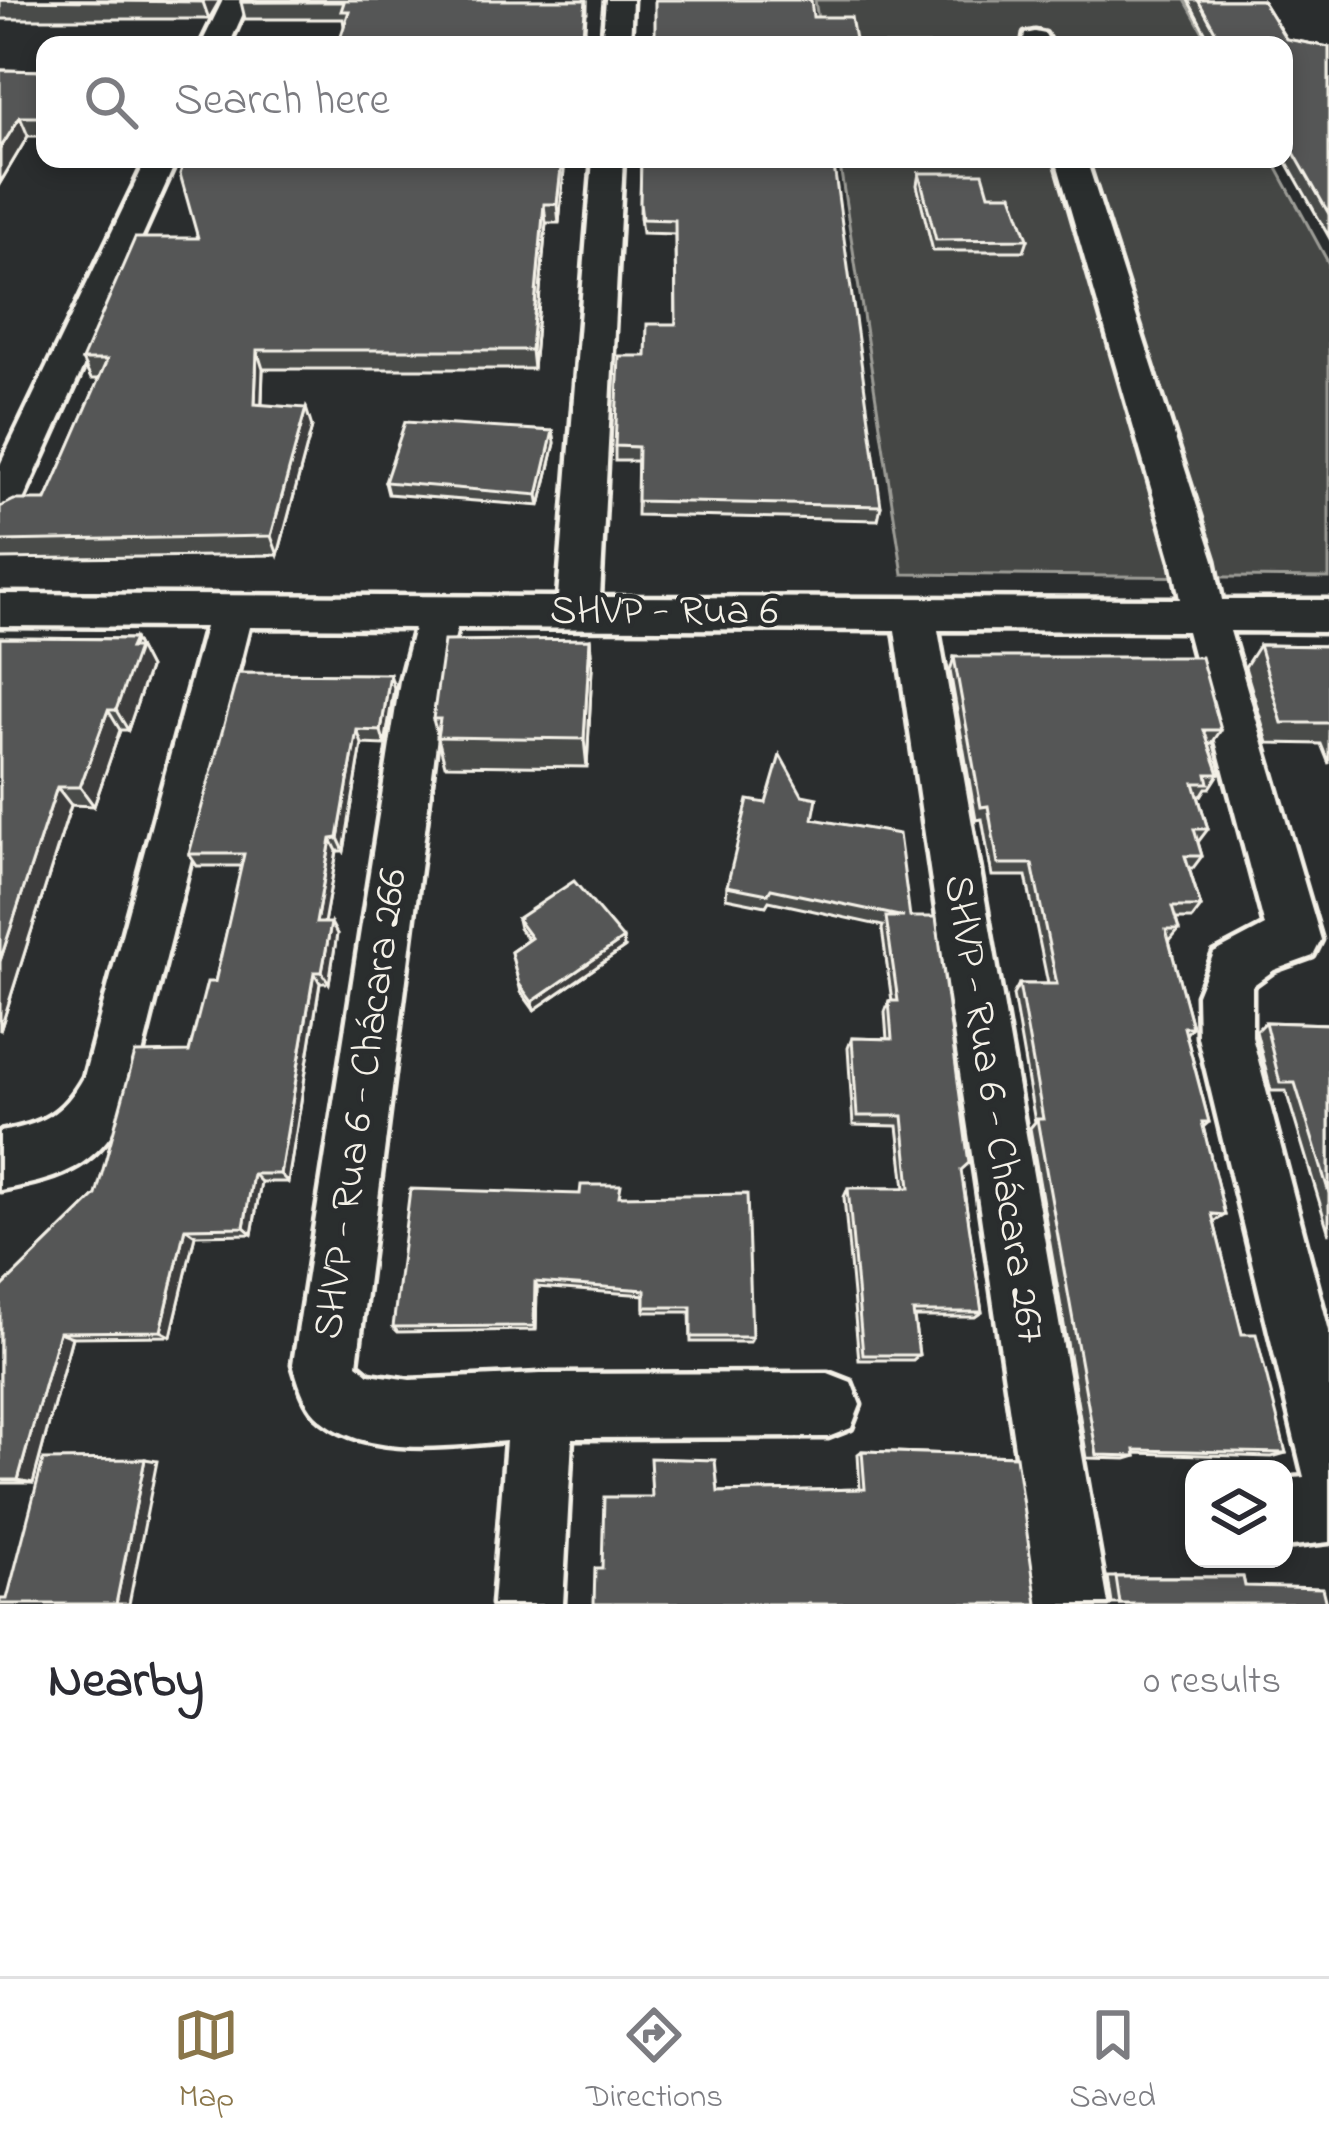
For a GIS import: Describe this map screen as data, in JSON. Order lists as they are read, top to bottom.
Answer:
{
  "streets": {
    "street": ["SHVP - Rua 6", "SHVP - Rua 6 - Chácara 266", "SHVP - Rua 6 - Chácara 267"]
  },
  "crossings": [
    ["SHVP - Rua 6", "SHVP - Rua 6 - Chácara 266"],
    ["SHVP - Rua 6", "SHVP - Rua 6 - Chácara 267"]
  ],
  "page": {
    "search": "Search here",
    "heading": ["Nearby", "0 results"],
    "nav": ["Map", "Directions", "Saved"]
  }
}
